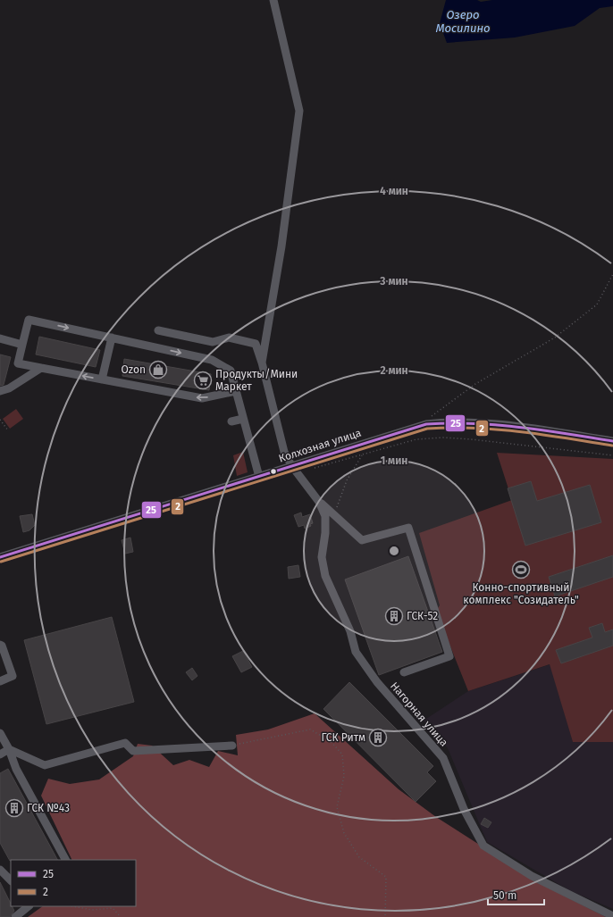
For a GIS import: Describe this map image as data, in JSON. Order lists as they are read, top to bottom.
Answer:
{
  "streets": {
    "street": ["Колхозная улица", "Нагорная улица"]
  },
  "crossings": [
    ["Колхозная улица", "Нагорная улица"]
  ],
  "water": ["Озеро Мосилино"],
  "places": {
    "shop": ["Ozon"],
    "supermarket": ["Продукты/Мини Маркет"],
    "sports": ["Конно-спортивный комплекс \"Созидатель\""],
    "building": ["ГСК-52", "ГСК Ритм", "ГСК №43"]
  },
  "lines": ["transit line 25", "transit line 2"],
  "legend": ["25", "2"],
  "scale_bar": "50 m",
  "rings": [
    "4 мин",
    "3 мин",
    "2 мин",
    "1 мин"
  ]
}
